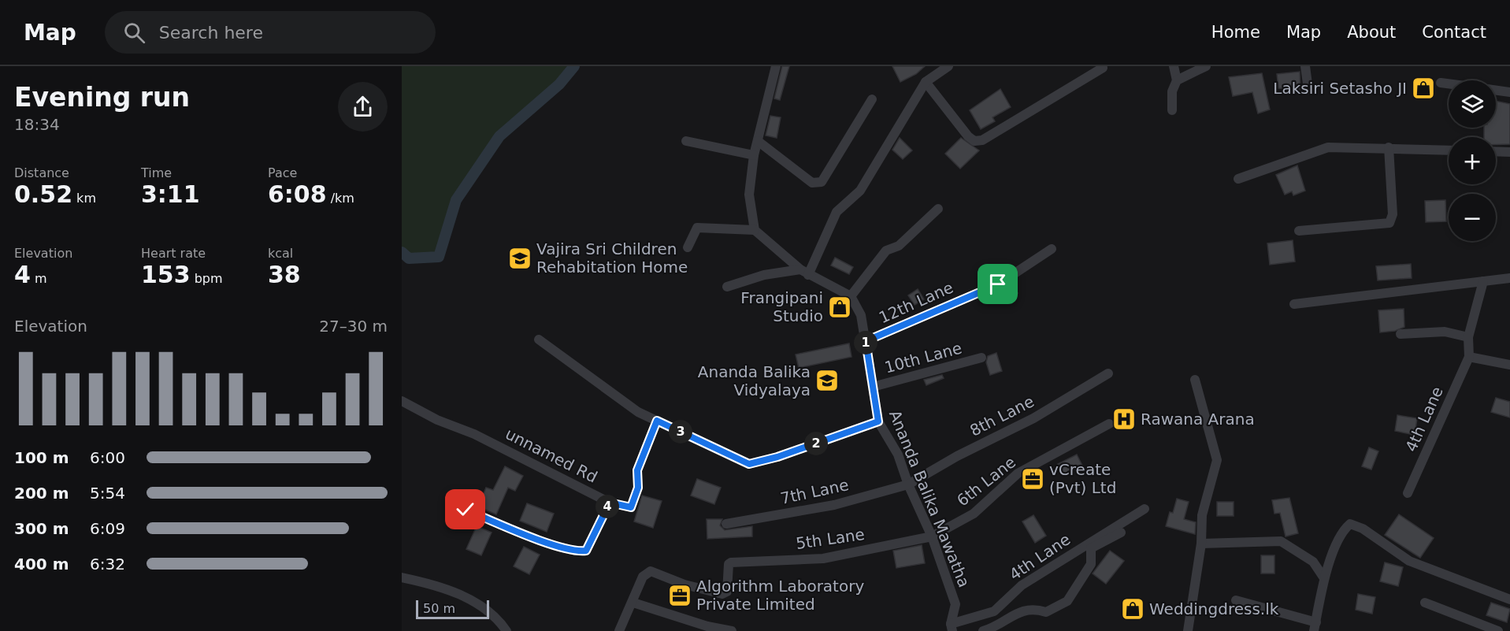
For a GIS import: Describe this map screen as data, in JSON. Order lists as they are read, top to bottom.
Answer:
{
  "streets": {
    "street": [
      "12th Lane",
      "10th Lane",
      "8th Lane",
      "4th Lane",
      "unnamed Rd",
      "6th Lane",
      "7th Lane",
      "Ananda Balika Mawatha",
      "5th Lane"
    ]
  },
  "crossings": [
    ["12th Lane", "Ananda Balika Mawatha"],
    ["10th Lane", "Ananda Balika Mawatha"],
    ["8th Lane", "7th Lane"],
    ["8th Lane", "Ananda Balika Mawatha"],
    ["4th Lane", "Ananda Balika Mawatha"],
    ["6th Lane", "Ananda Balika Mawatha"],
    ["6th Lane", "5th Lane"],
    ["7th Lane", "Ananda Balika Mawatha"],
    ["Ananda Balika Mawatha", "5th Lane"]
  ],
  "places": {
    "shop": ["Laksiri Setasho JI", "Frangipani Studio", "Weddingdress.lk"],
    "school or university": ["Vajira Sri Children Rehabitation Home", "Ananda Balika Vidyalaya"],
    "hospital": ["Rawana Arana"],
    "office": ["vCreate (Pvt) Ltd", "Algorithm Laboratory Private Limited"]
  },
  "scale_bar": "50 m",
  "page": {
    "header": "Map",
    "search": "Search here",
    "nav": [
      "Home",
      "Map",
      "About",
      "Contact"
    ],
    "heading": ["Evening run", "18:34"],
    "map_buttons": ["+", "−"],
    "stats": [
      ["Distance", "0.52 km"],
      ["Time", "3:11"],
      ["Pace", "6:08 /km"],
      ["Elevation", "4 m"],
      ["Heart rate", "153 bpm"],
      ["kcal", "38"]
    ],
    "chart": ["Elevation", "27–30 m"],
    "pins": [
      "1",
      "3",
      "2",
      "4"
    ],
    "list": [
      {
        "name": "100 m",
        "note": "6:00"
      },
      {
        "name": "200 m",
        "note": "5:54"
      },
      {
        "name": "300 m",
        "note": "6:09"
      },
      {
        "name": "400 m",
        "note": "6:32"
      }
    ],
    "scale": "50 m"
  }
}
